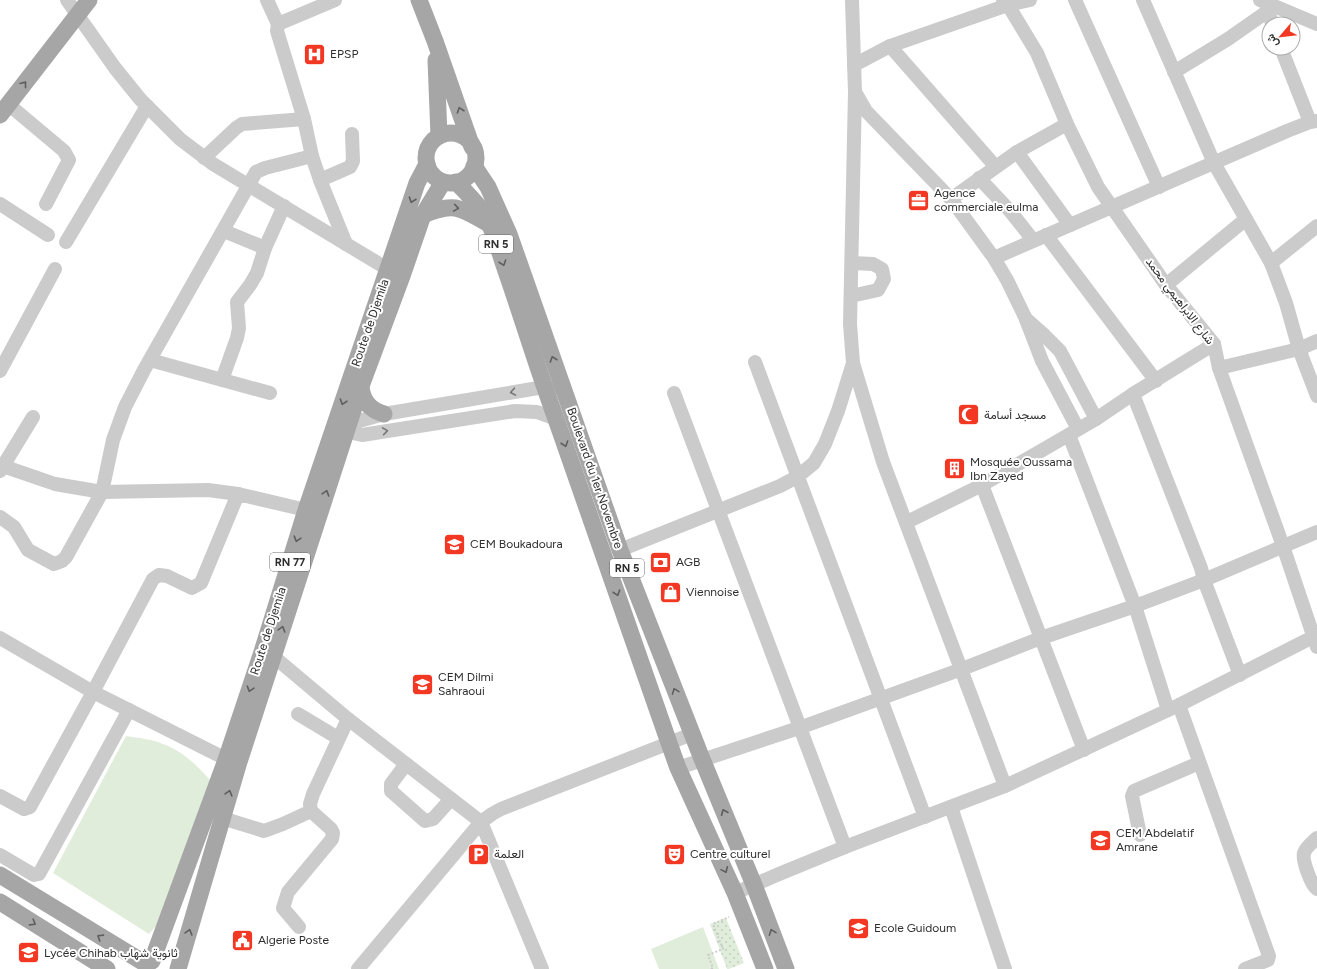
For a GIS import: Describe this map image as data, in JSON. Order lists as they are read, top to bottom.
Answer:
{
  "streets": {
    "main road": [
      "RN 5",
      "Route de Djemila",
      "Boulevard du 1er Novembre",
      "RN 77"
    ],
    "street": ["شارع الابراهيمي محمد"]
  },
  "crossings": [
    ["Route de Djemila", "Boulevard du 1er Novembre"]
  ],
  "places": {
    "hospital": ["EPSP"],
    "office": ["Agence commerciale eulma"],
    "mosque": ["مسجد أسامة"],
    "building": ["Mosquée Oussama Ibn Zayed"],
    "school or university": [
      "CEM Boukadoura",
      "CEM Dilmi Sahraoui",
      "CEM Abdelatif Amrane",
      "Ecole Guidoum",
      "Lycée Chihab ثانوية شهاب"
    ],
    "bank": ["AGB"],
    "shop": ["Viennoise"],
    "parking": ["العلمة"],
    "theatre": ["Centre culturel"],
    "public building": ["Algerie Poste"]
  },
  "north": "bottom left"
}
